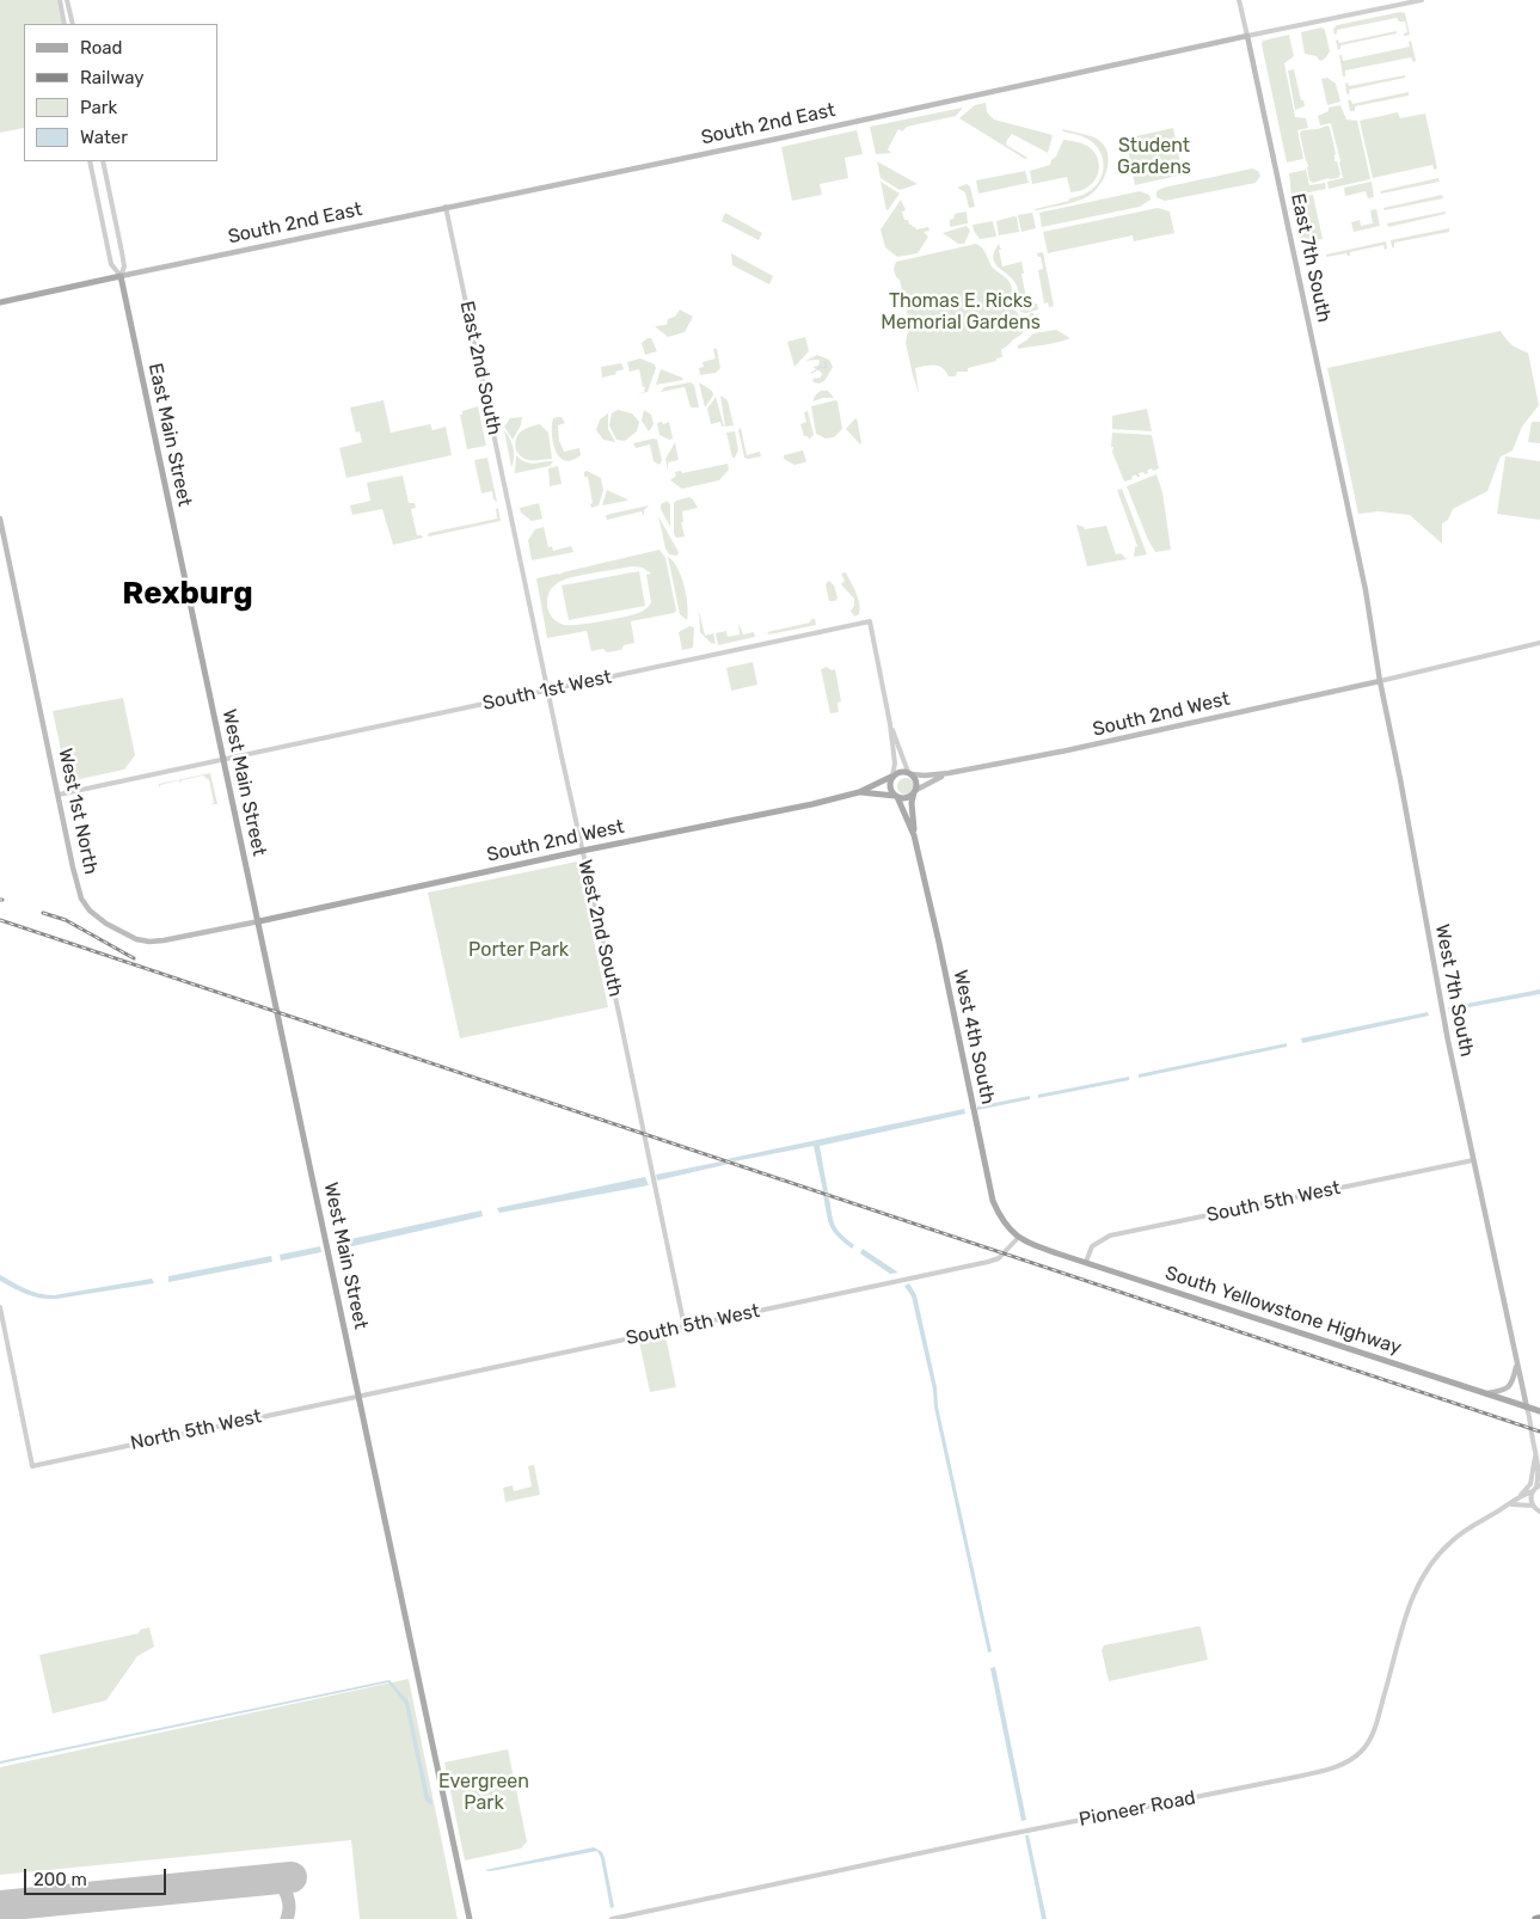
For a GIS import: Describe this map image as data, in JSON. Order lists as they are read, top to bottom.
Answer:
{
  "streets": {
    "main road": [
      "South 2nd East",
      "East 7th South",
      "East Main Street",
      "South 2nd West",
      "West Main Street",
      "West 1st North",
      "West 7th South",
      "West 4th South",
      "South Yellowstone Highway"
    ],
    "street": [
      "East 2nd South",
      "South 1st West",
      "West 2nd South",
      "South 5th West",
      "North 5th West",
      "Pioneer Road"
    ]
  },
  "crossings": [
    ["South 2nd East", "East 7th South"],
    ["South 2nd East", "East 2nd South"],
    ["South 2nd East", "East Main Street"],
    ["East 7th South", "West 7th South"],
    ["East 2nd South", "West 2nd South"],
    ["East Main Street", "West Main Street"],
    ["South 1st West", "West Main Street"],
    ["South 1st West", "West 1st North"],
    ["South 1st West", "West 2nd South"],
    ["South 2nd West", "West Main Street"],
    ["South 2nd West", "West 1st North"],
    ["South 2nd West", "West 2nd South"],
    ["South 2nd West", "West 7th South"],
    ["South 2nd West", "West 4th South"],
    ["West Main Street", "West 1st North"],
    ["West Main Street", "South 5th West"],
    ["West Main Street", "North 5th West"],
    ["West 2nd South", "South 5th West"],
    ["West 7th South", "South 5th West"],
    ["West 7th South", "South Yellowstone Highway"],
    ["West 7th South", "Pioneer Road"],
    ["West 4th South", "South 5th West"],
    ["West 4th South", "South Yellowstone Highway"],
    ["South 5th West", "South Yellowstone Highway"],
    ["South 5th West", "North 5th West"]
  ],
  "districts": ["Rexburg"],
  "parks": [
    "Student Gardens",
    "Thomas E. Ricks Memorial Gardens",
    "Porter Park",
    "Evergreen Park"
  ],
  "legend": [
    "Road",
    "Railway",
    "Park",
    "Water"
  ],
  "scale_bar": "200 m"
}
